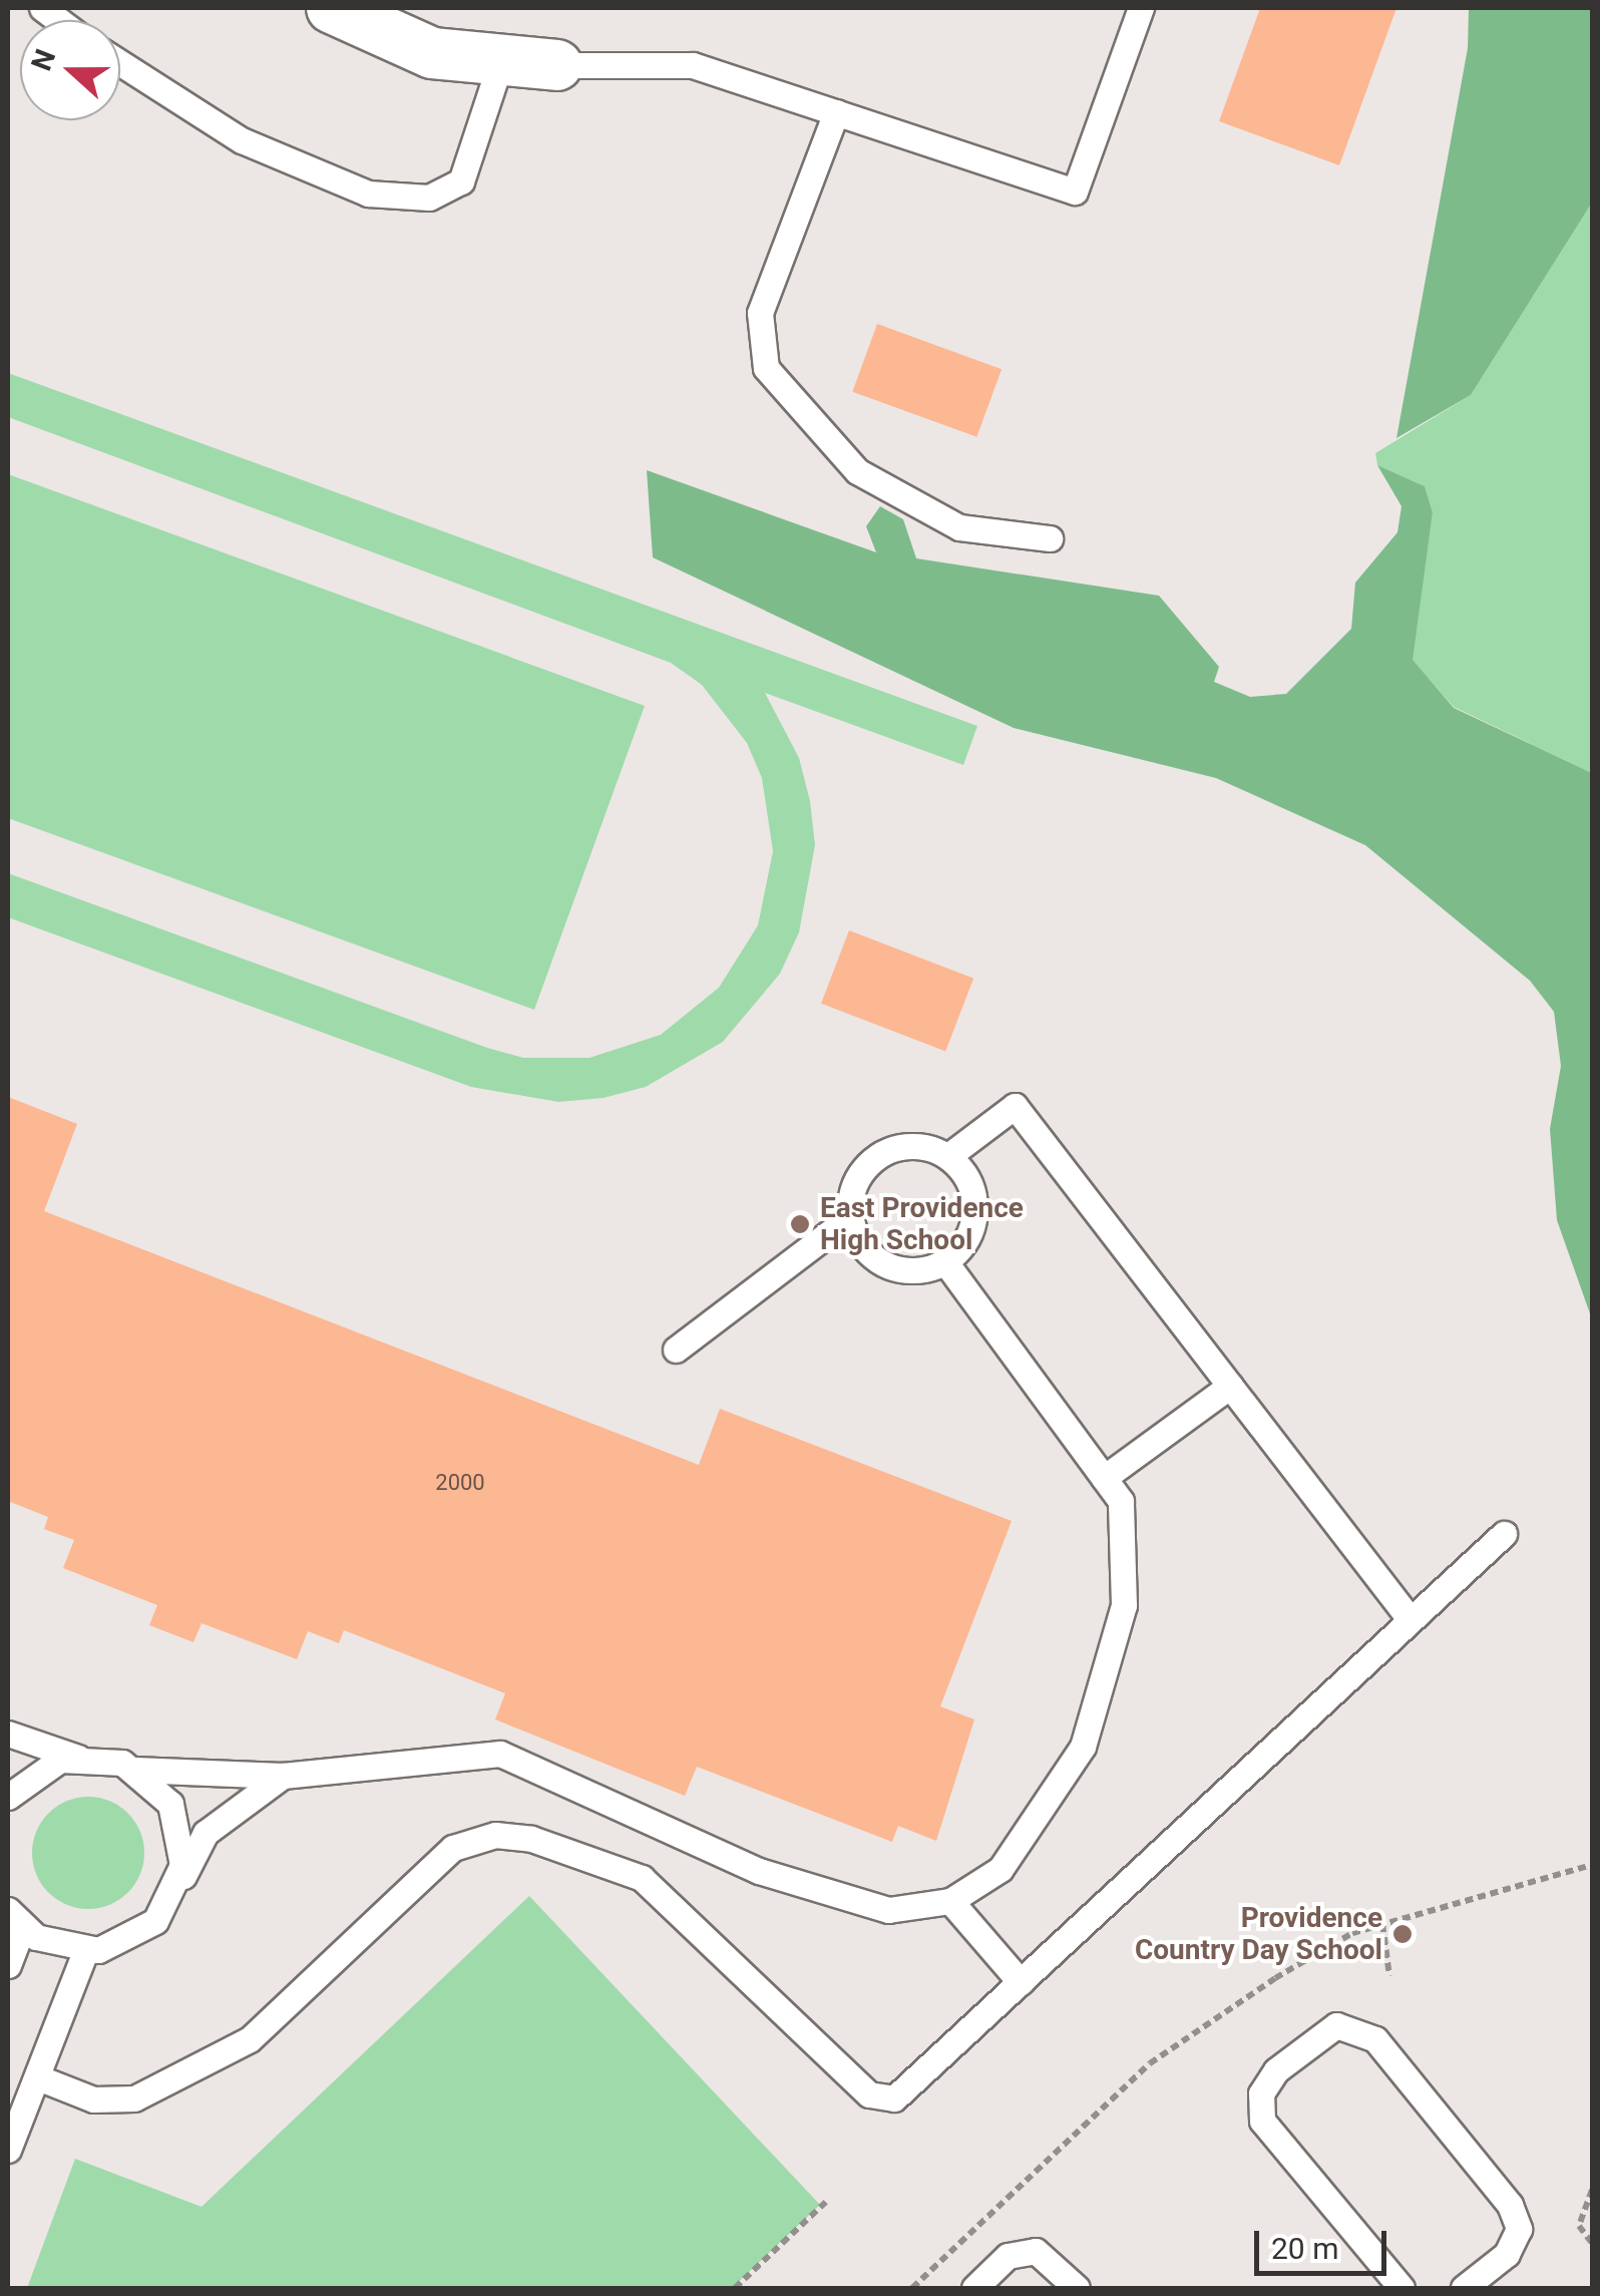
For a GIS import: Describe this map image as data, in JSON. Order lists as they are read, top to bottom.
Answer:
{
  "places": ["East Providence High School", "Providence Country Day School"],
  "house_numbers": ["2000"],
  "scale_bar": "20 m",
  "north": "left"
}
